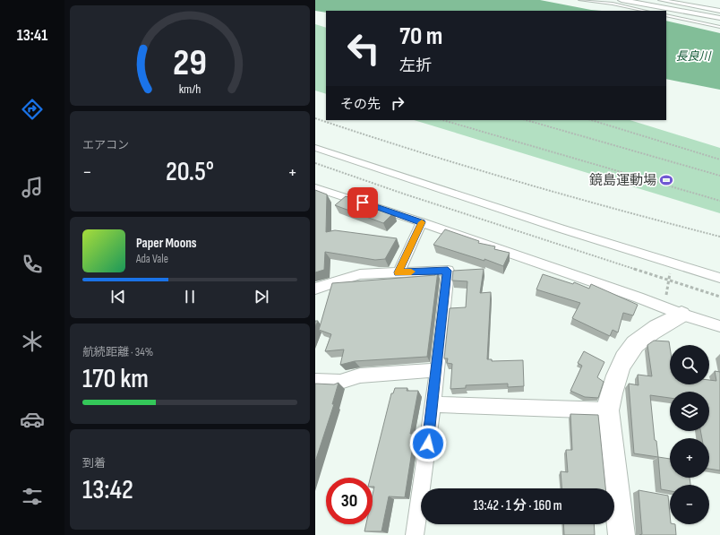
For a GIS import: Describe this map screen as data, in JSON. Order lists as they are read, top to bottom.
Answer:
{
  "water": ["長良川"],
  "places": {
    "sports": ["鏡島運動場"]
  },
  "page": {
    "tabs": "13:41",
    "turn": ["70 m", "左折"],
    "then": "その先",
    "tile": [
      "エアコン",
      ["航続距離 · 34%", "170 km"],
      ["到着", "13:42"]
    ],
    "heat": ["−", "20.5°", "+"],
    "song": ["Paper Moons", "Ada Vale"],
    "map_buttons": ["+", "−"],
    "limit": "30",
    "trip": "13:42 · 1 分 · 160 m",
    "gauge": ["29", "km/h"]
  }
}
